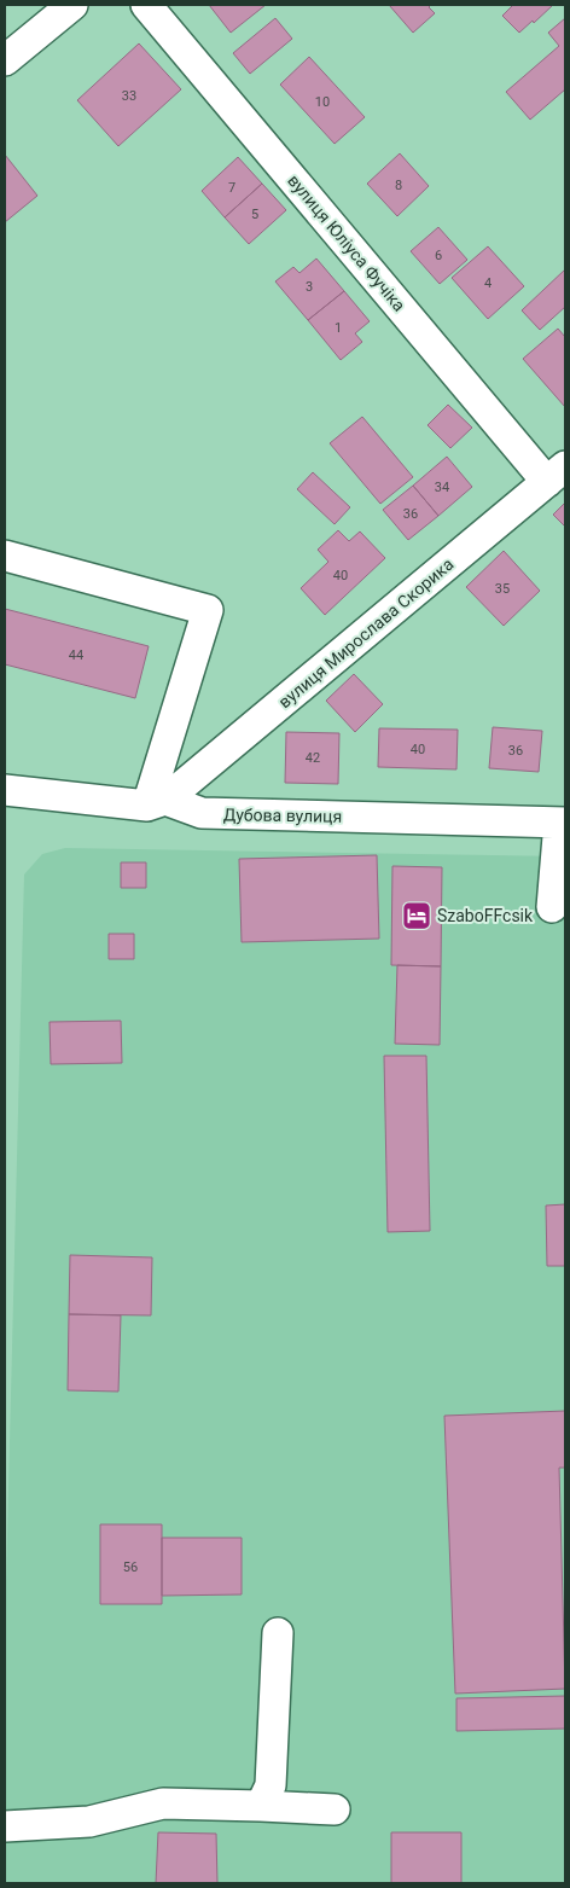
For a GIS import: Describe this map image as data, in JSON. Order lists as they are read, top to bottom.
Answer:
{
  "streets": {
    "street": ["вулиця Юліуса Фучіка", "вулиця Мирослава Скорика", "Дубова вулиця"]
  },
  "crossings": [
    ["вулиця Юліуса Фучіка", "вулиця Мирослава Скорика"],
    ["вулиця Мирослава Скорика", "Дубова вулиця"]
  ],
  "places": {
    "hotel": ["SzaboFFcsik"]
  },
  "house_numbers": [
    "33",
    "10",
    "8",
    "7",
    "5",
    "6",
    "4",
    "3",
    "1",
    "34",
    "36",
    "40",
    "35",
    "44",
    "40",
    "36",
    "42",
    "56"
  ]
}
